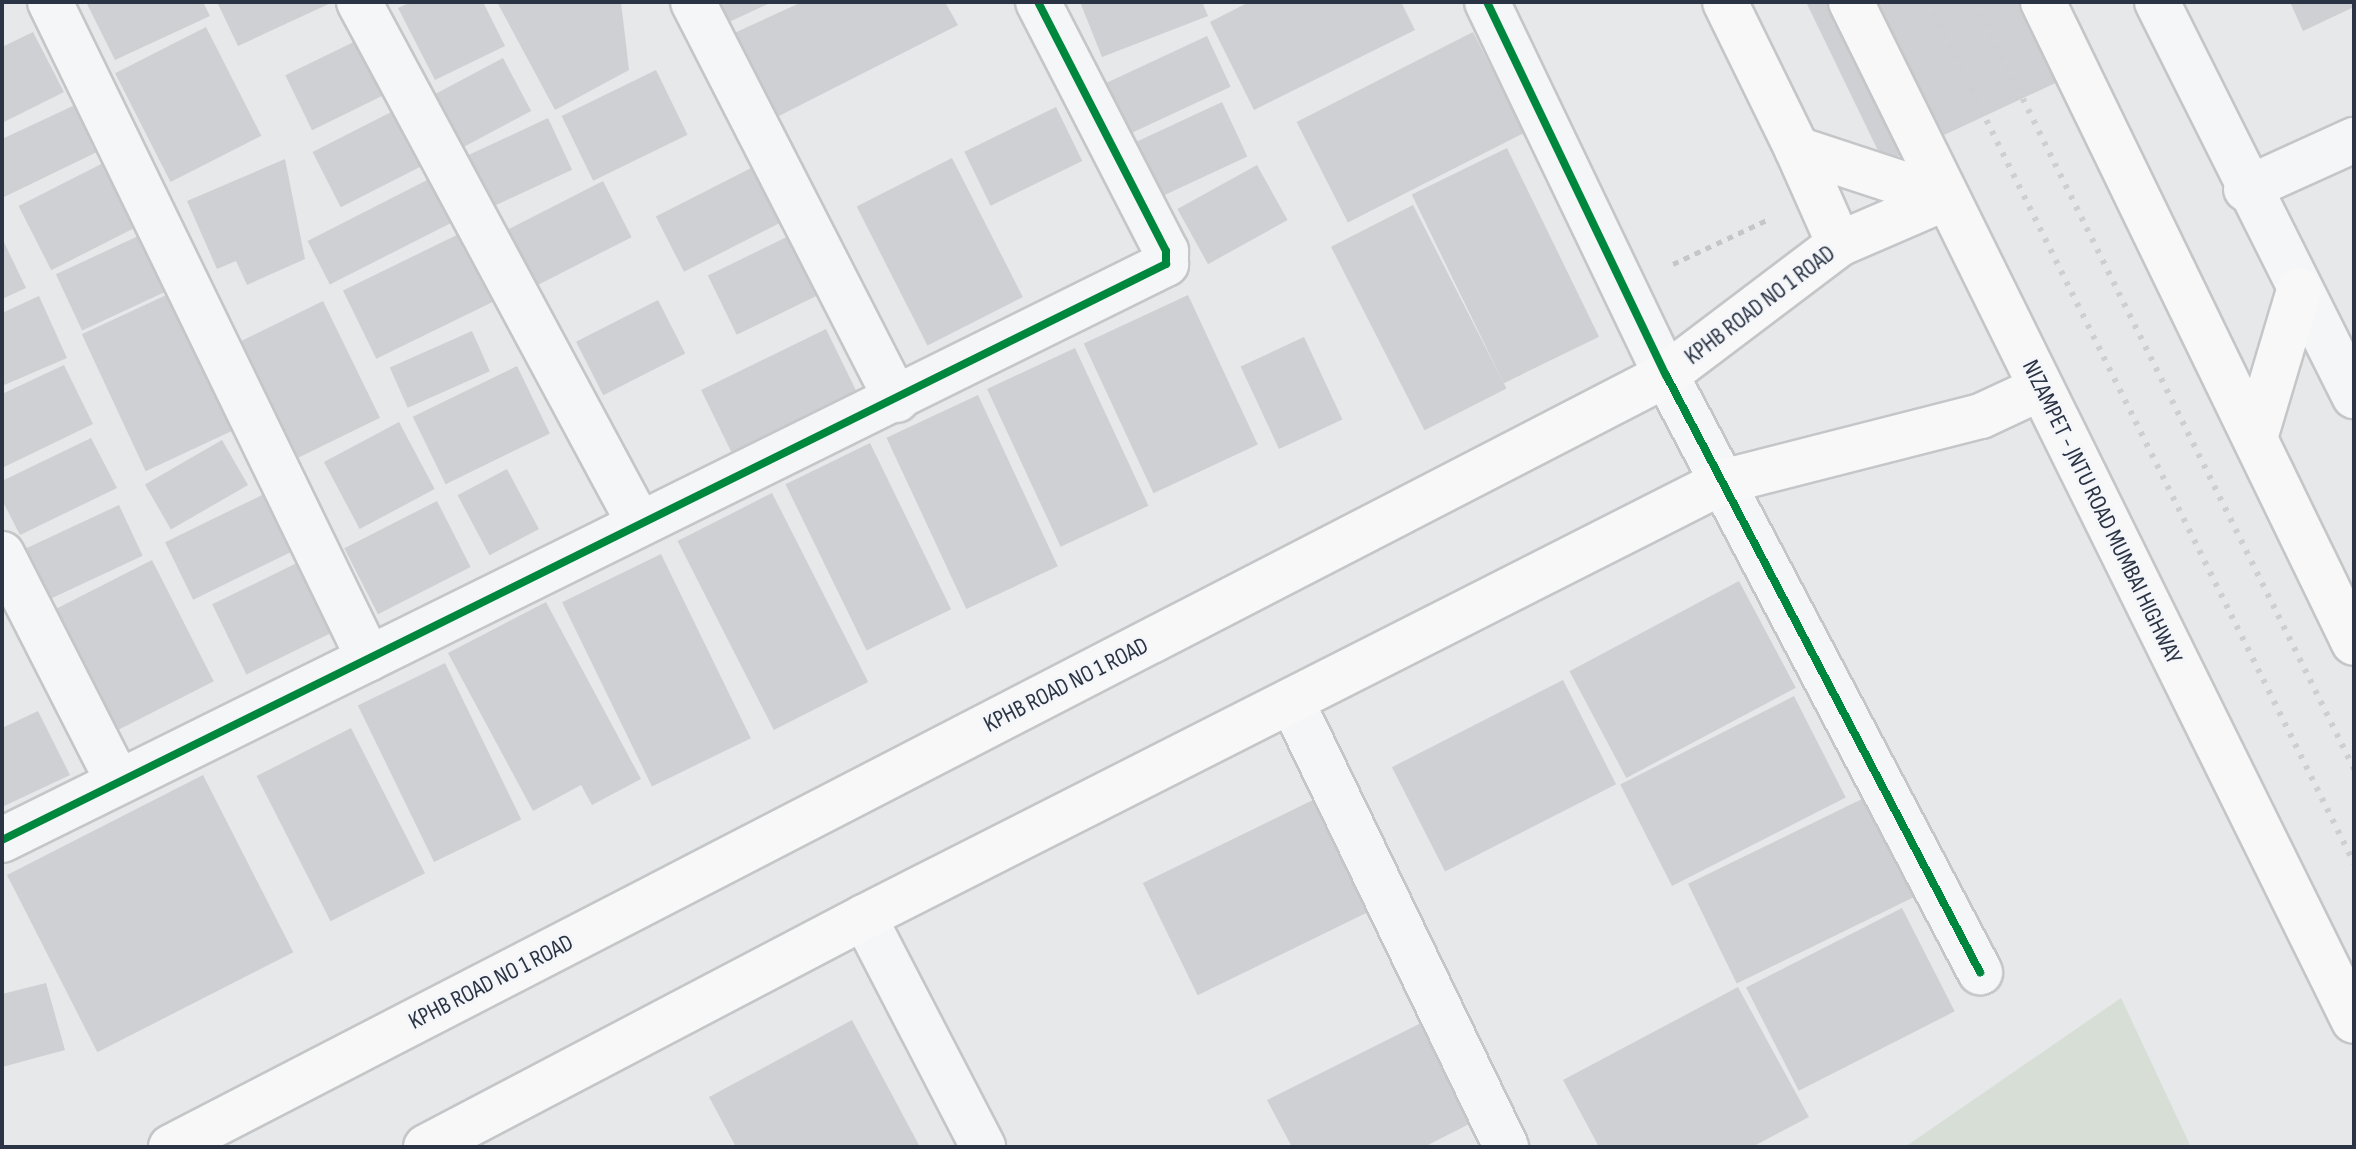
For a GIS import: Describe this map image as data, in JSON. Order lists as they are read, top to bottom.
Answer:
{
  "streets": {
    "main road": ["KPHB ROAD NO 1 ROAD", "NIZAMPET - JNTU ROAD MUMBAI HIGHWAY"]
  },
  "crossings": [
    ["KPHB ROAD NO 1 ROAD", "NIZAMPET - JNTU ROAD MUMBAI HIGHWAY"]
  ]
}
